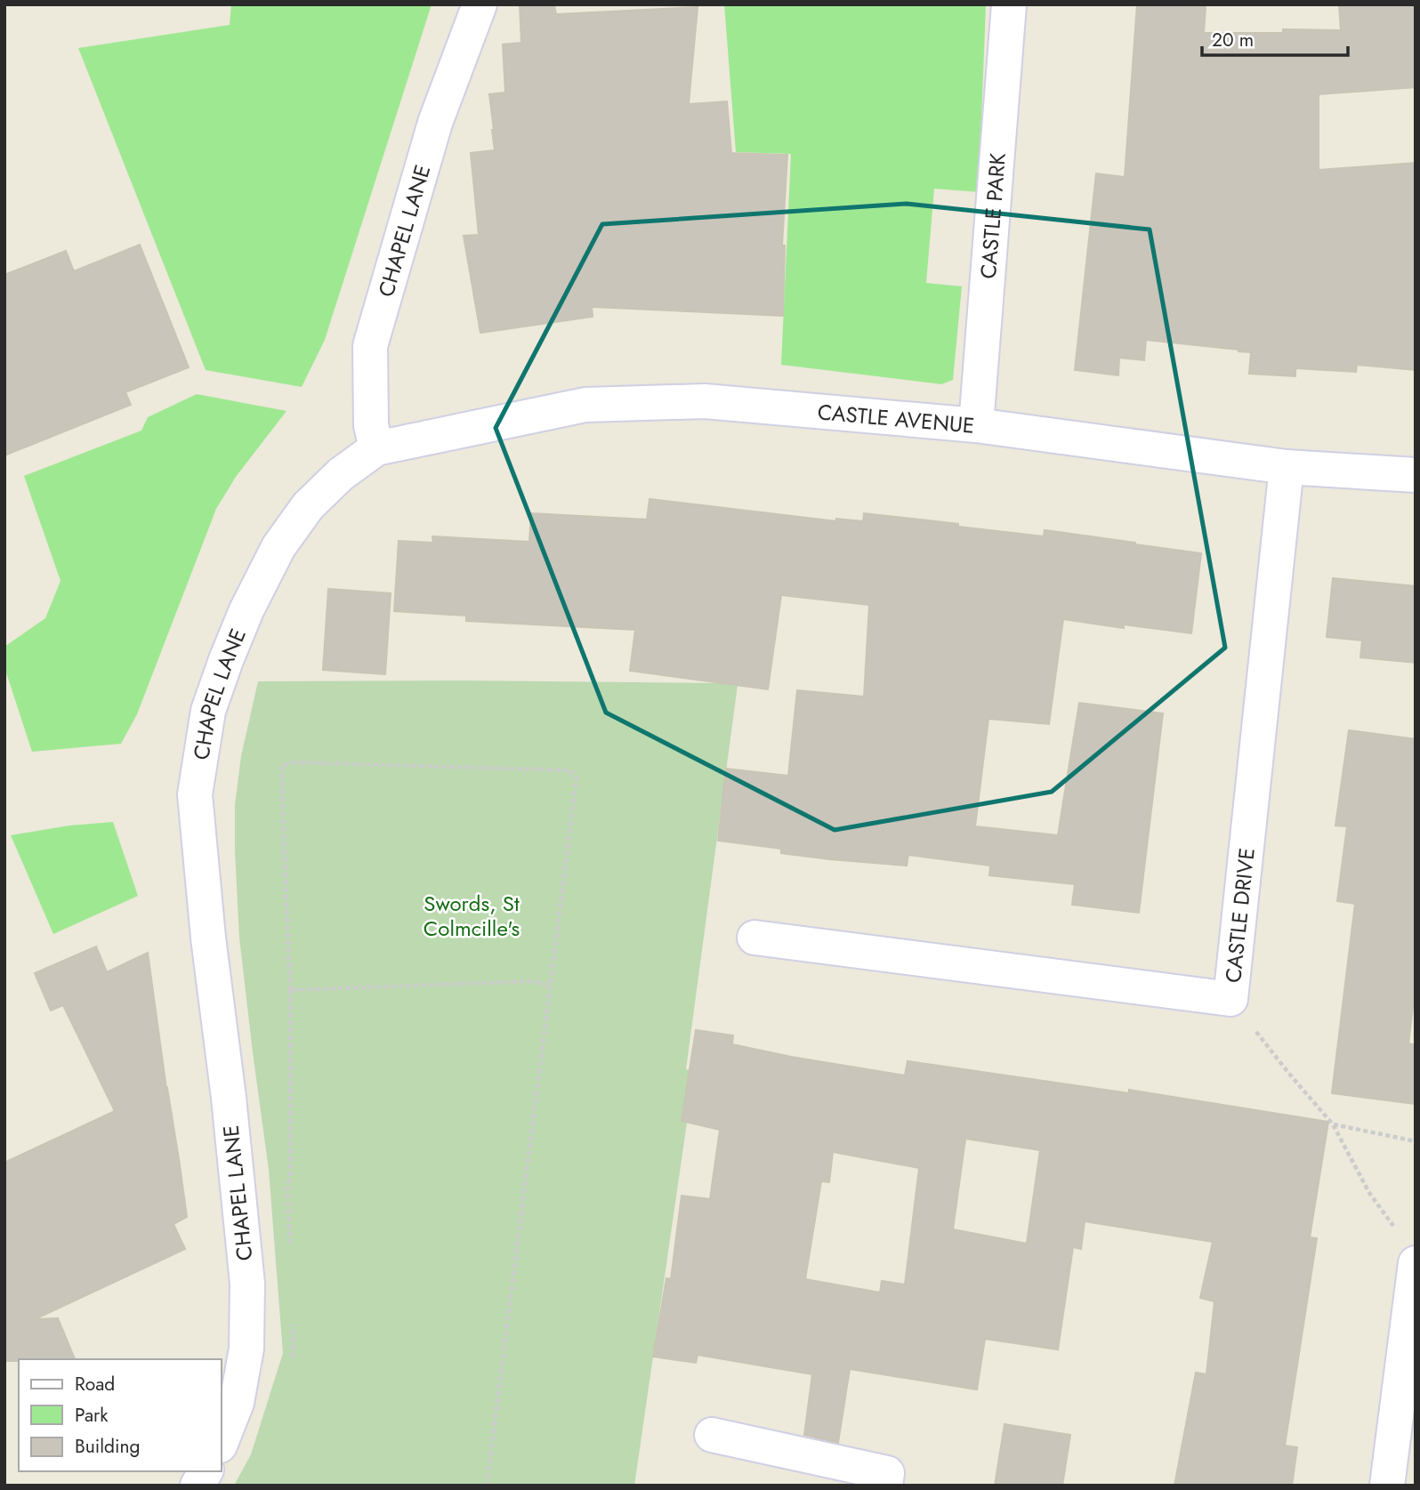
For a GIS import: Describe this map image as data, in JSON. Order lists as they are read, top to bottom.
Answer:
{
  "streets": {
    "street": [
      "CASTLE PARK",
      "CHAPEL LANE",
      "CASTLE AVENUE",
      "CASTLE DRIVE"
    ]
  },
  "crossings": [
    ["CASTLE PARK", "CASTLE AVENUE"],
    ["CHAPEL LANE", "CASTLE AVENUE"],
    ["CASTLE AVENUE", "CASTLE DRIVE"]
  ],
  "parks": ["Swords, St Colmcille's"],
  "legend": ["Road", "Park", "Building"],
  "scale_bar": "20 m"
}
